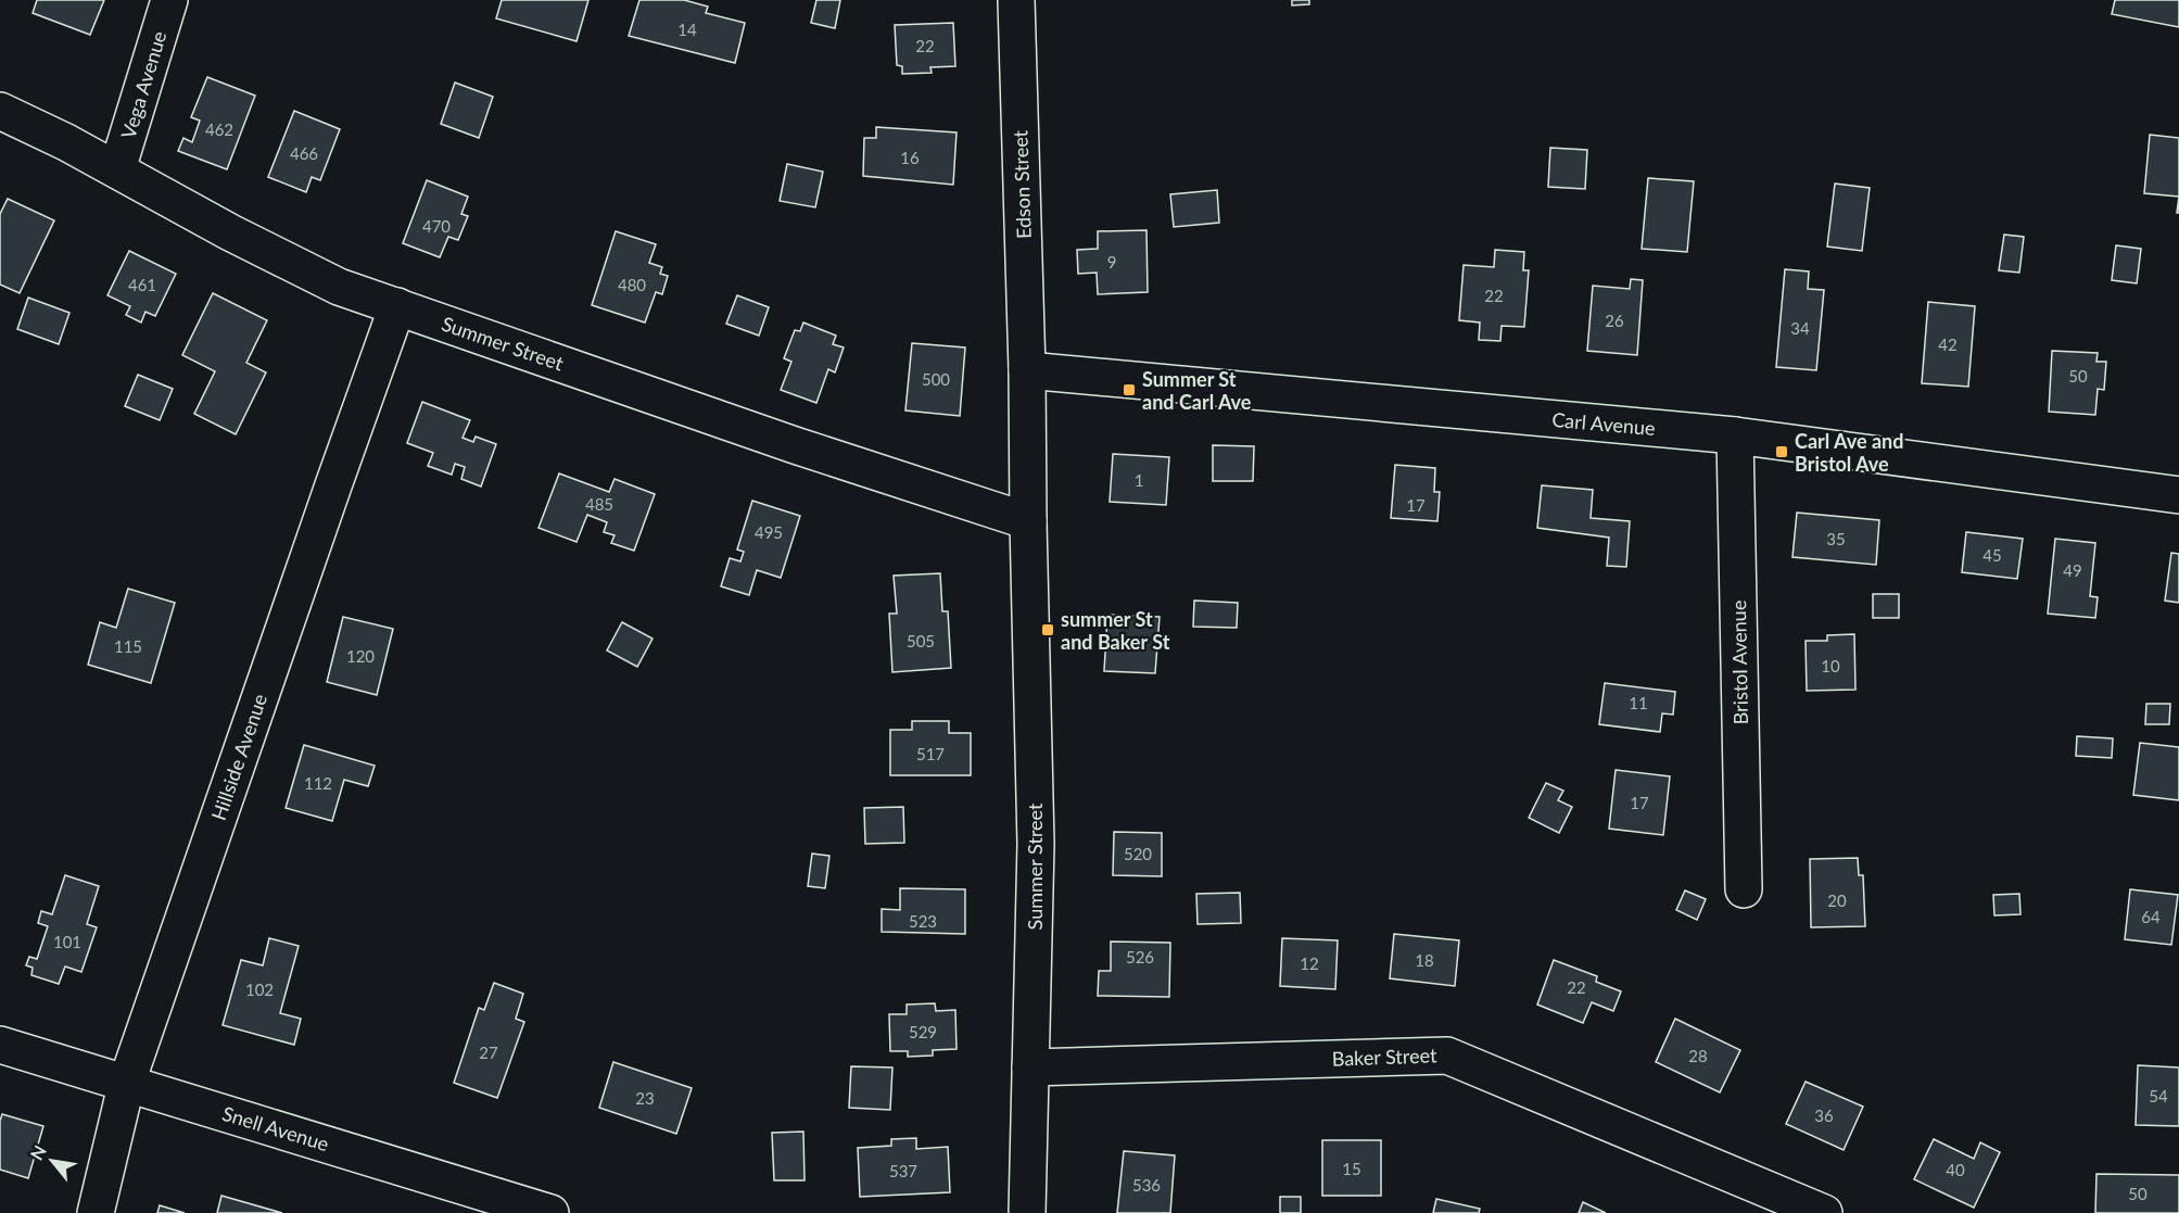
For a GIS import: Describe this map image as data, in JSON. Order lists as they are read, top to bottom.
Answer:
{
  "streets": {
    "street": [
      "Vega Avenue",
      "Edson Street",
      "Summer Street",
      "Carl Avenue",
      "Bristol Avenue",
      "Hillside Avenue",
      "Baker Street",
      "Snell Avenue"
    ]
  },
  "crossings": [
    ["Vega Avenue", "Summer Street"],
    ["Edson Street", "Summer Street"],
    ["Edson Street", "Carl Avenue"],
    ["Summer Street", "Carl Avenue"],
    ["Summer Street", "Hillside Avenue"],
    ["Summer Street", "Baker Street"],
    ["Carl Avenue", "Bristol Avenue"],
    ["Hillside Avenue", "Snell Avenue"]
  ],
  "places": {
    "transit": ["Summer St and Carl Ave", "Carl Ave and Bristol Ave", "summer St and Baker St"]
  },
  "house_numbers": [
    "14",
    "22",
    "462",
    "466",
    "16",
    "470",
    "9",
    "461",
    "480",
    "22",
    "26",
    "34",
    "42",
    "50",
    "500",
    "1",
    "485",
    "17",
    "495",
    "35",
    "45",
    "49",
    "505",
    "115",
    "120",
    "10",
    "11",
    "517",
    "112",
    "17",
    "520",
    "20",
    "64",
    "523",
    "101",
    "526",
    "18",
    "12",
    "22",
    "102",
    "529",
    "27",
    "28",
    "54",
    "23",
    "36",
    "15",
    "40",
    "537",
    "536",
    "50"
  ],
  "north": "top left"
}
